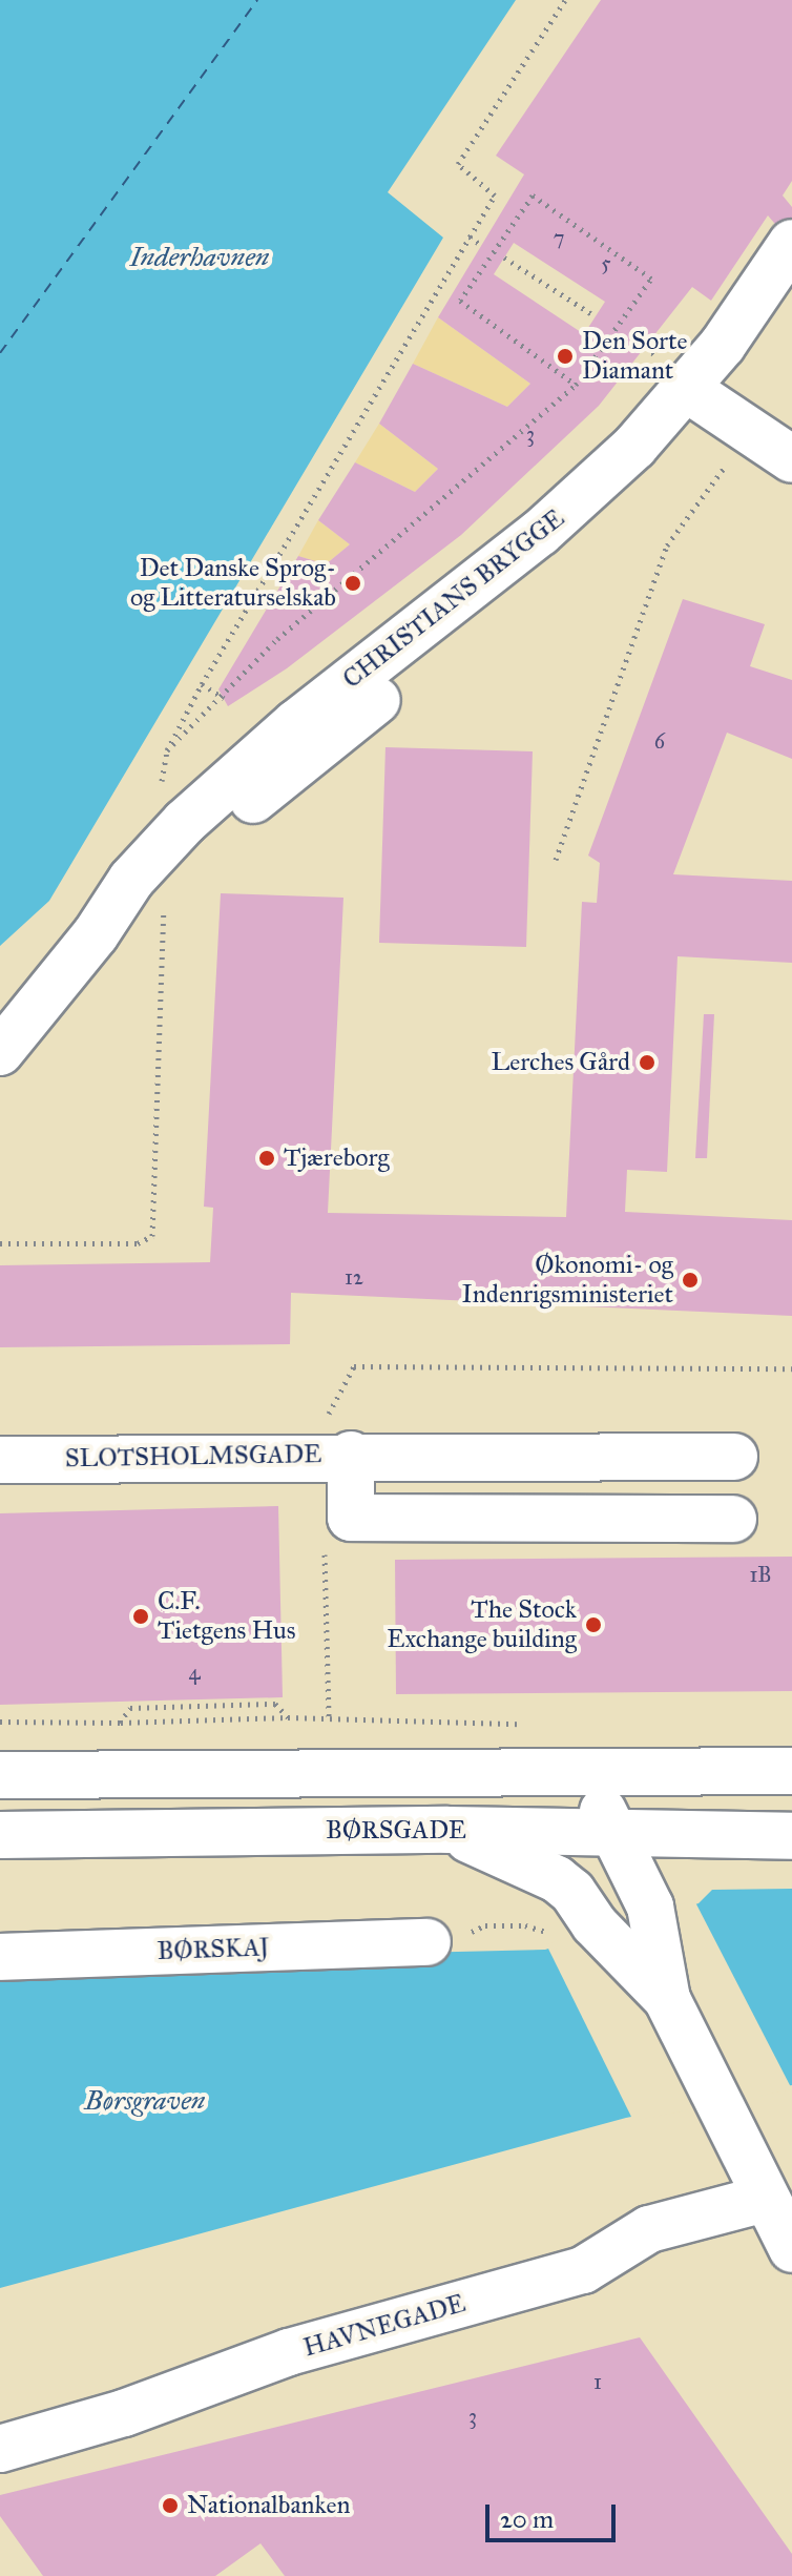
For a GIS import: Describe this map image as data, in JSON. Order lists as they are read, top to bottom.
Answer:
{
  "streets": {
    "street": [
      "CHRISTIANS BRYGGE",
      "SLOTSHOLMSGADE",
      "BØRSGADE",
      "BØRSKAJ",
      "HAVNEGADE"
    ]
  },
  "water": ["Inderhavnen", "Børsgraven"],
  "places": [
    "Den Sorte Diamant",
    "Det Danske Sprog- og Litteraturselskab",
    "Lerches Gård",
    "Tjæreborg",
    "Økonomi- og Indenrigsministeriet",
    "C.F. Tietgens Hus",
    "The Stock Exchange building",
    "Nationalbanken"
  ],
  "house_numbers": [
    "7",
    "5",
    "3",
    "6",
    "12",
    "1B",
    "4",
    "1",
    "3"
  ],
  "scale_bar": "20 m"
}
